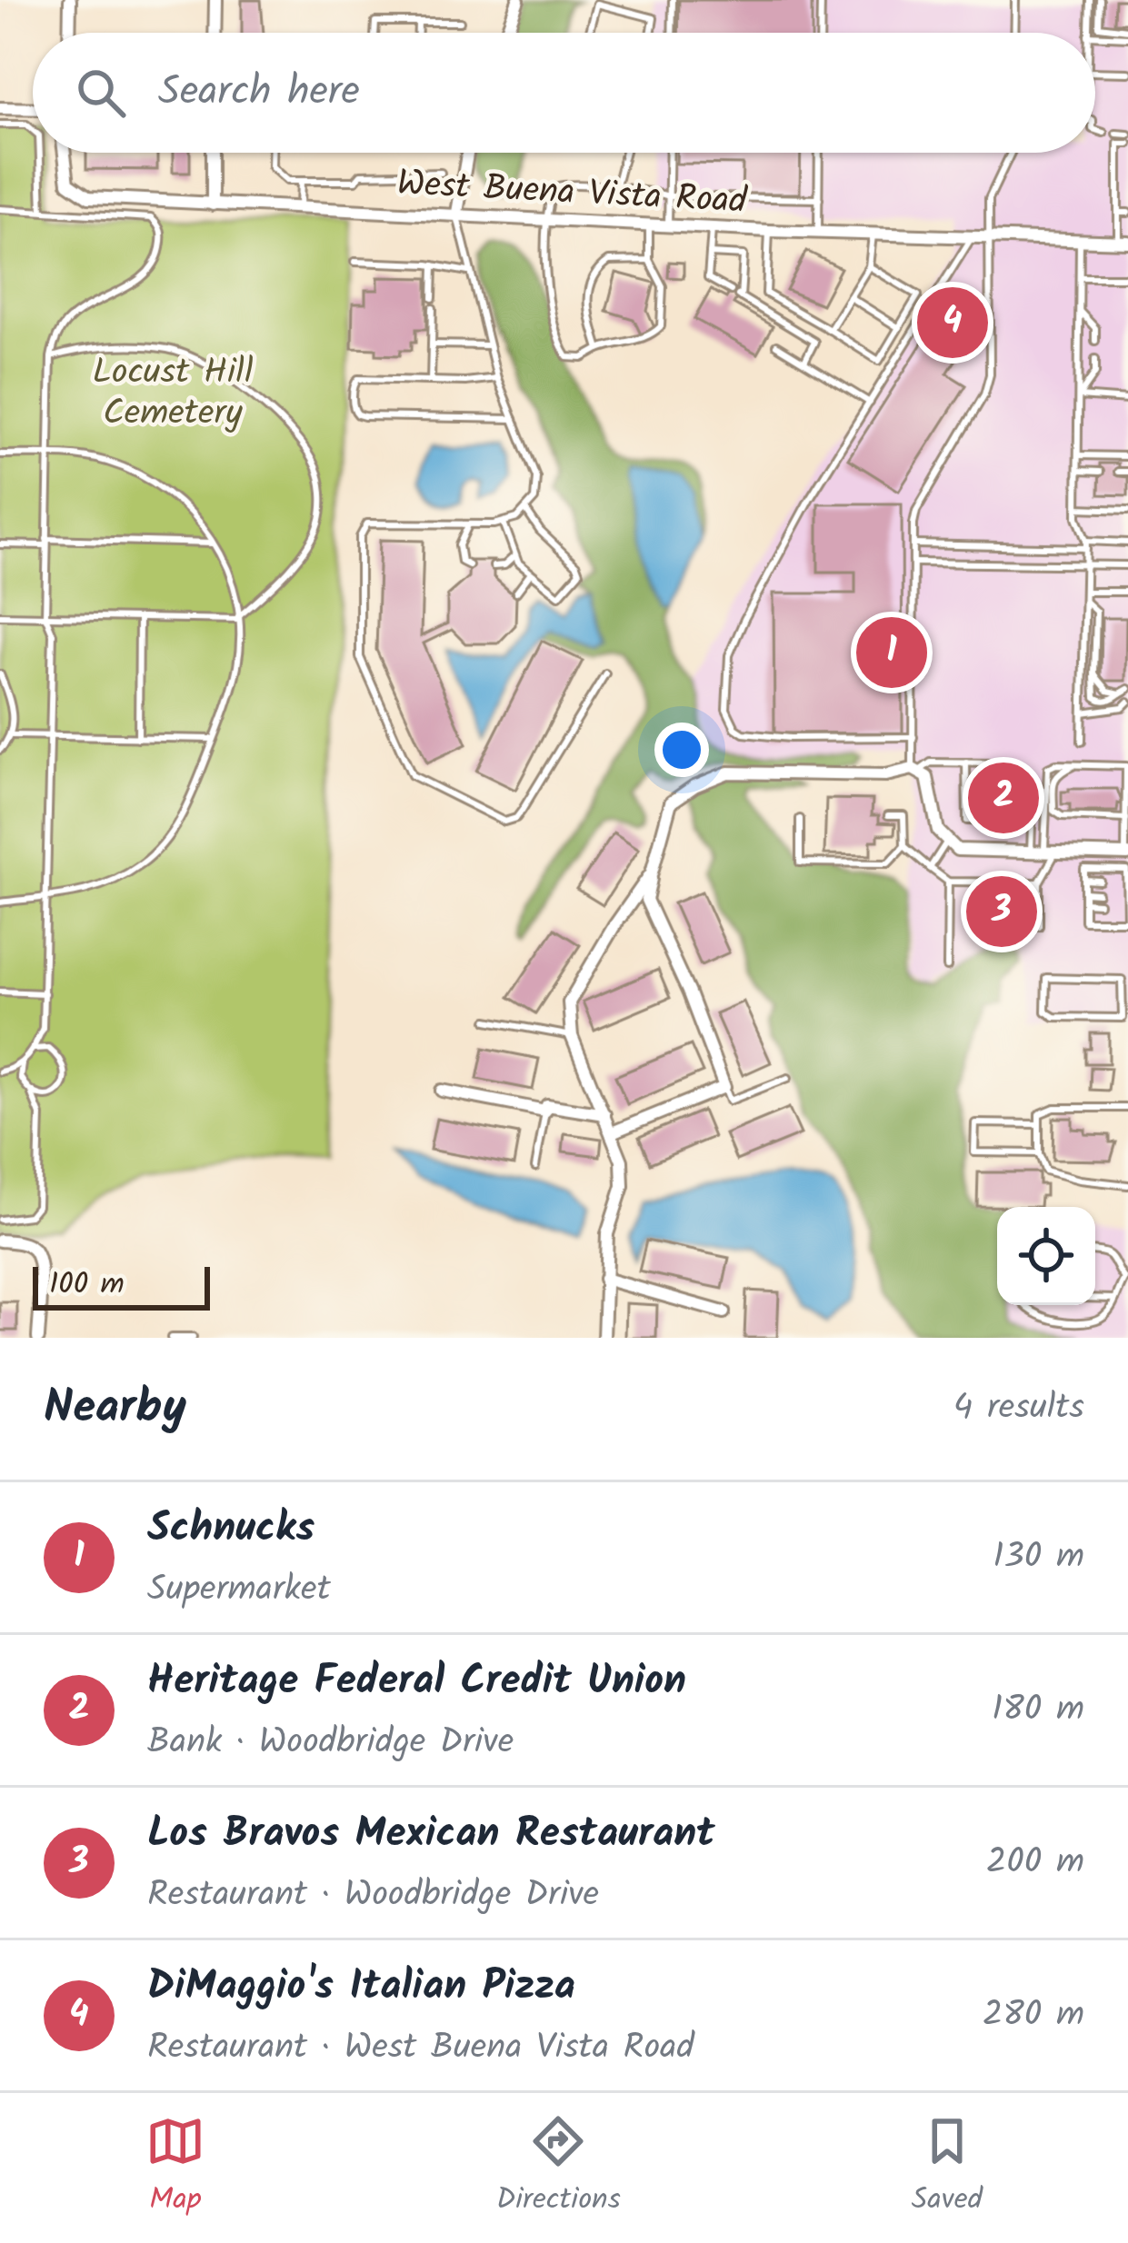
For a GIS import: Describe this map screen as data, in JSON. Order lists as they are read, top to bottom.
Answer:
{
  "streets": {
    "street": ["West Buena Vista Road"]
  },
  "parks": ["Locust Hill Cemetery"],
  "scale_bar": "100 m",
  "page": {
    "search": "Search here",
    "pins": [
      "4",
      "1",
      "2",
      "3"
    ],
    "scale": "100 m",
    "heading": ["Nearby", "4 results"],
    "list": [
      {
        "mark": "1",
        "name": "Schnucks",
        "note": "Supermarket",
        "value": "130 m"
      },
      {
        "mark": "2",
        "name": "Heritage Federal Credit Union",
        "note": "Bank · Woodbridge Drive",
        "value": "180 m"
      },
      {
        "mark": "3",
        "name": "Los Bravos Mexican Restaurant",
        "note": "Restaurant · Woodbridge Drive",
        "value": "200 m"
      },
      {
        "mark": "4",
        "name": "DiMaggio's Italian Pizza",
        "note": "Restaurant · West Buena Vista Road",
        "value": "280 m"
      }
    ],
    "nav": ["Map", "Directions", "Saved"]
  }
}
